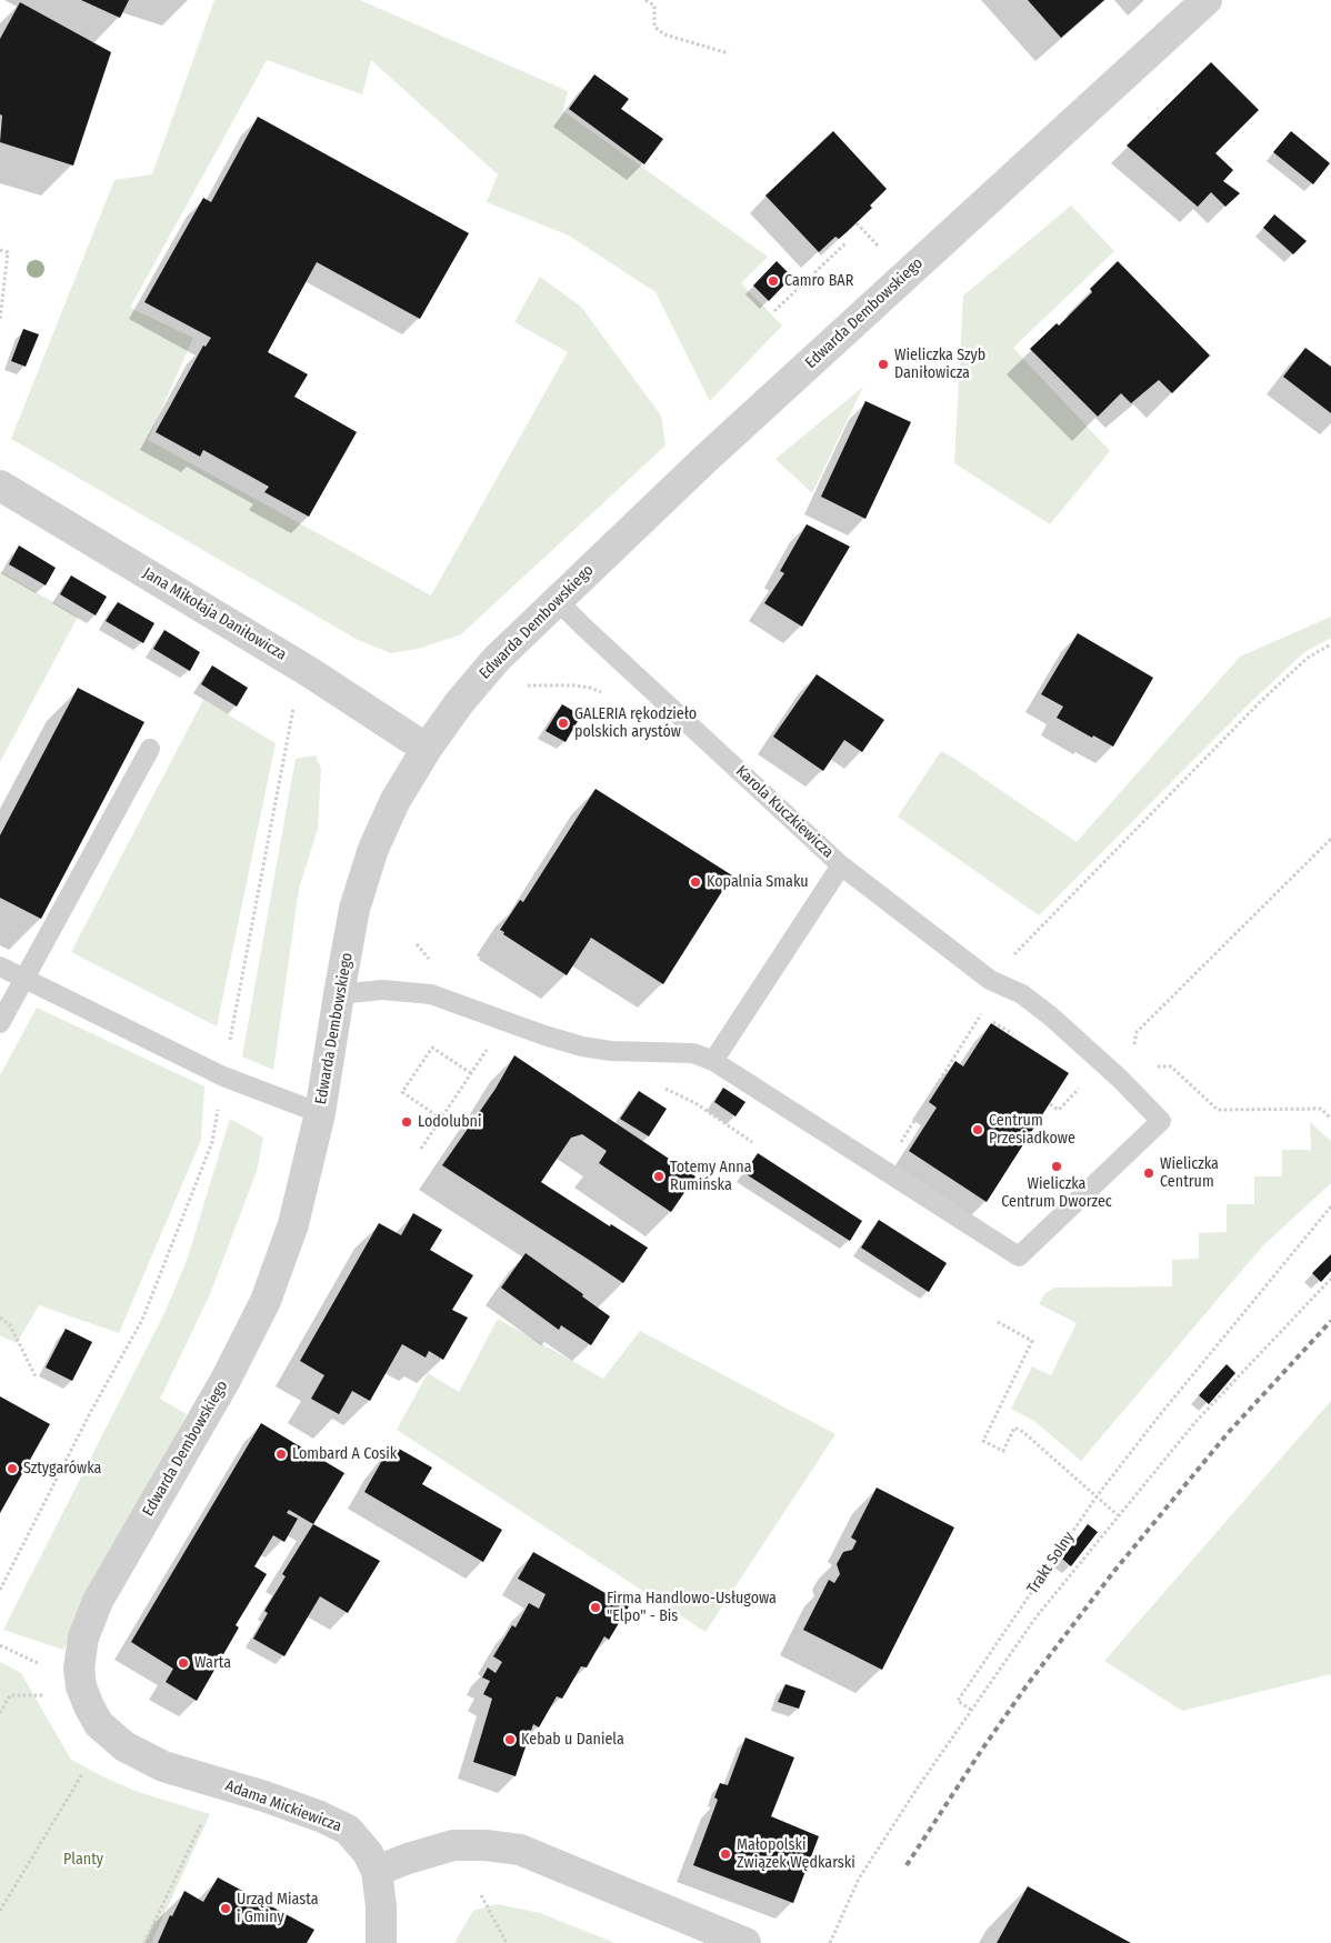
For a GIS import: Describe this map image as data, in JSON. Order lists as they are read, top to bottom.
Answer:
{
  "streets": {
    "street": ["Edwarda Dembowskiego", "Jana Mikołaja Daniłowicza", "Adama Mickiewicza"],
    "lane": ["Karola Kuczkiewicza"],
    "path": ["Trakt Solny"]
  },
  "crossings": [
    ["Edwarda Dembowskiego", "Jana Mikołaja Daniłowicza"],
    ["Edwarda Dembowskiego", "Karola Kuczkiewicza"],
    ["Edwarda Dembowskiego", "Adama Mickiewicza"]
  ],
  "parks": ["Planty"],
  "places": [
    "Camro BAR",
    "Wieliczka Szyb Daniłowicza",
    "GALERIA rękodzieło polskich arystów",
    "Kopalnia Smaku",
    "Lodolubni",
    "Centrum Przesiadkowe",
    "Wieliczka Centrum Dworzec",
    "Wieliczka Centrum",
    "Totemy Anna Rumińska",
    "Lombard A Cosik",
    "Sztygarówka",
    "Firma Handlowo-Usługowa \"Elpo\" - Bis",
    "Warta",
    "Kebab u Daniela",
    "Małopolski Związek Wędkarski",
    "Urząd Miasta i Gminy"
  ]
}
